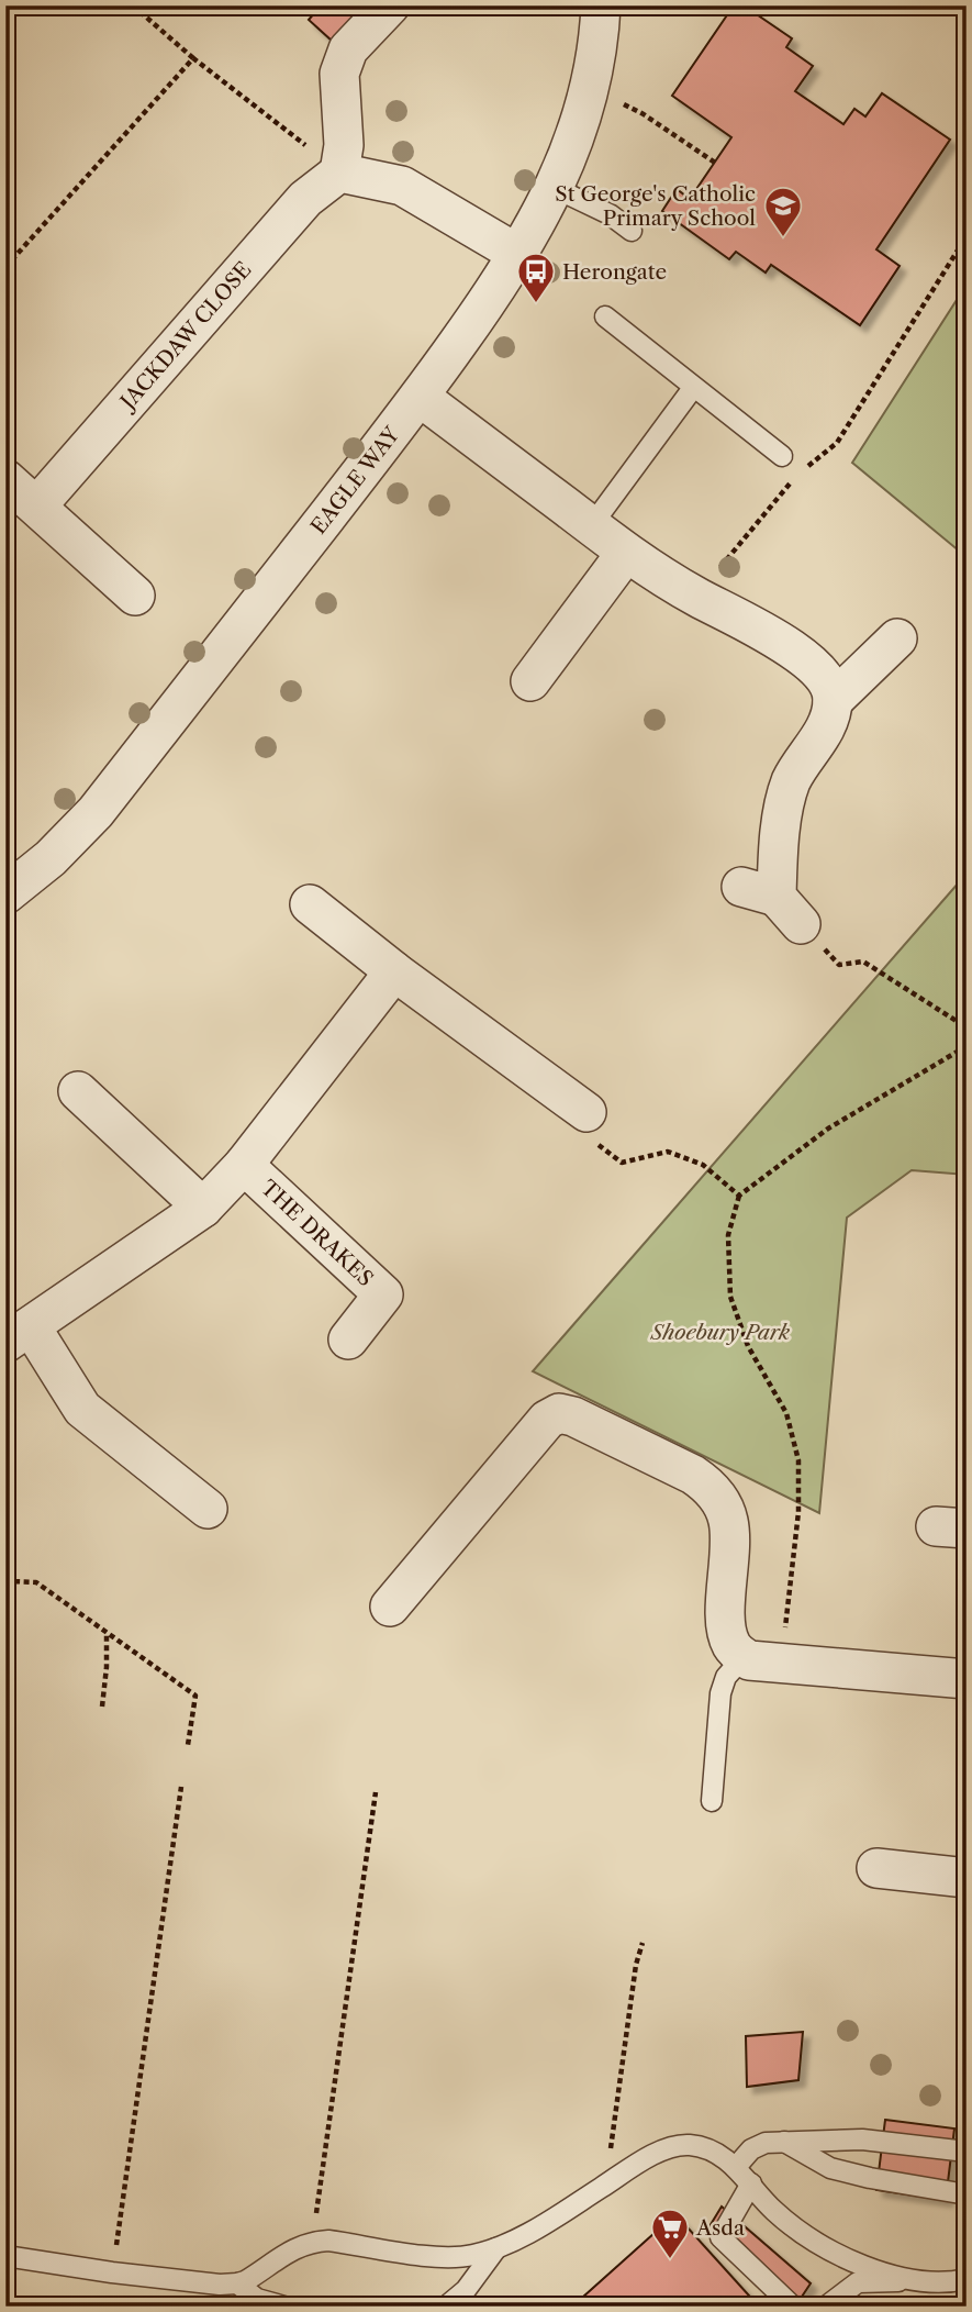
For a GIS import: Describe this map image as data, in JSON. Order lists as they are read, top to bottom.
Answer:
{
  "streets": {
    "street": ["JACKDAW CLOSE", "EAGLE WAY", "THE DRAKES"]
  },
  "parks": ["Shoebury Park"],
  "places": {
    "school or university": ["St George's Catholic Primary School"],
    "bus stop": ["Herongate"],
    "supermarket": ["Asda"]
  }
}
